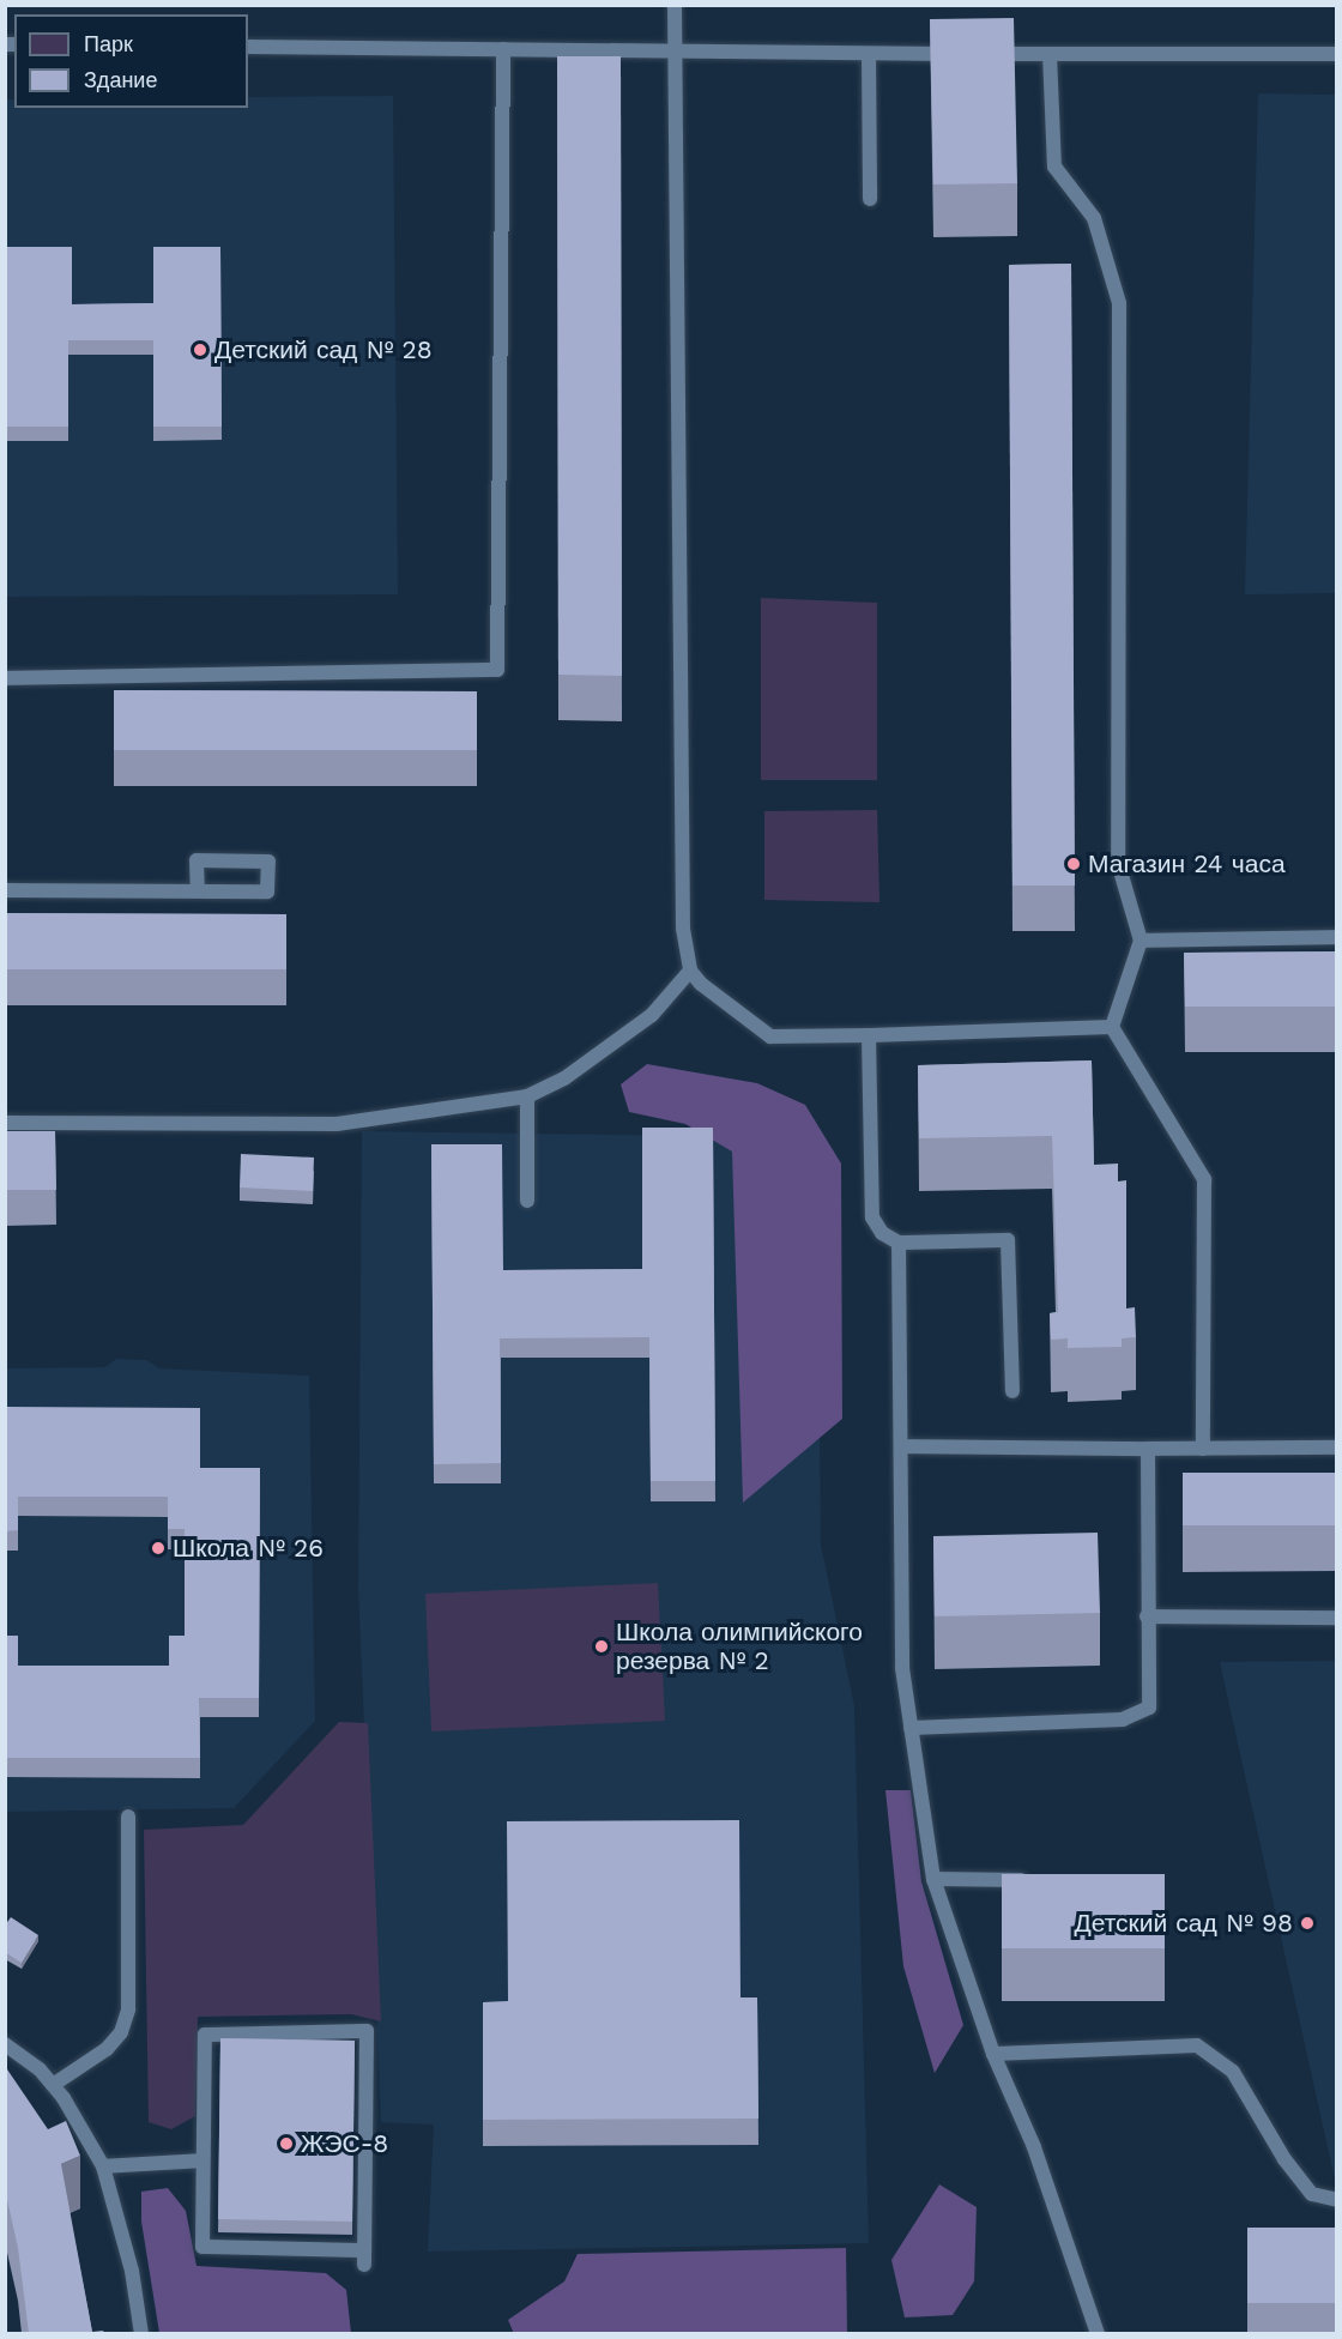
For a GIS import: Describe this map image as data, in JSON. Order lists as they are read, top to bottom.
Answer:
{
  "places": [
    "Детский сад № 28",
    "Магазин 24 часа",
    "Школа № 26",
    "Школа олимпийского резерва № 2",
    "Детский сад № 98",
    "ЖЭС-8"
  ],
  "legend": ["Парк", "Здание"]
}
